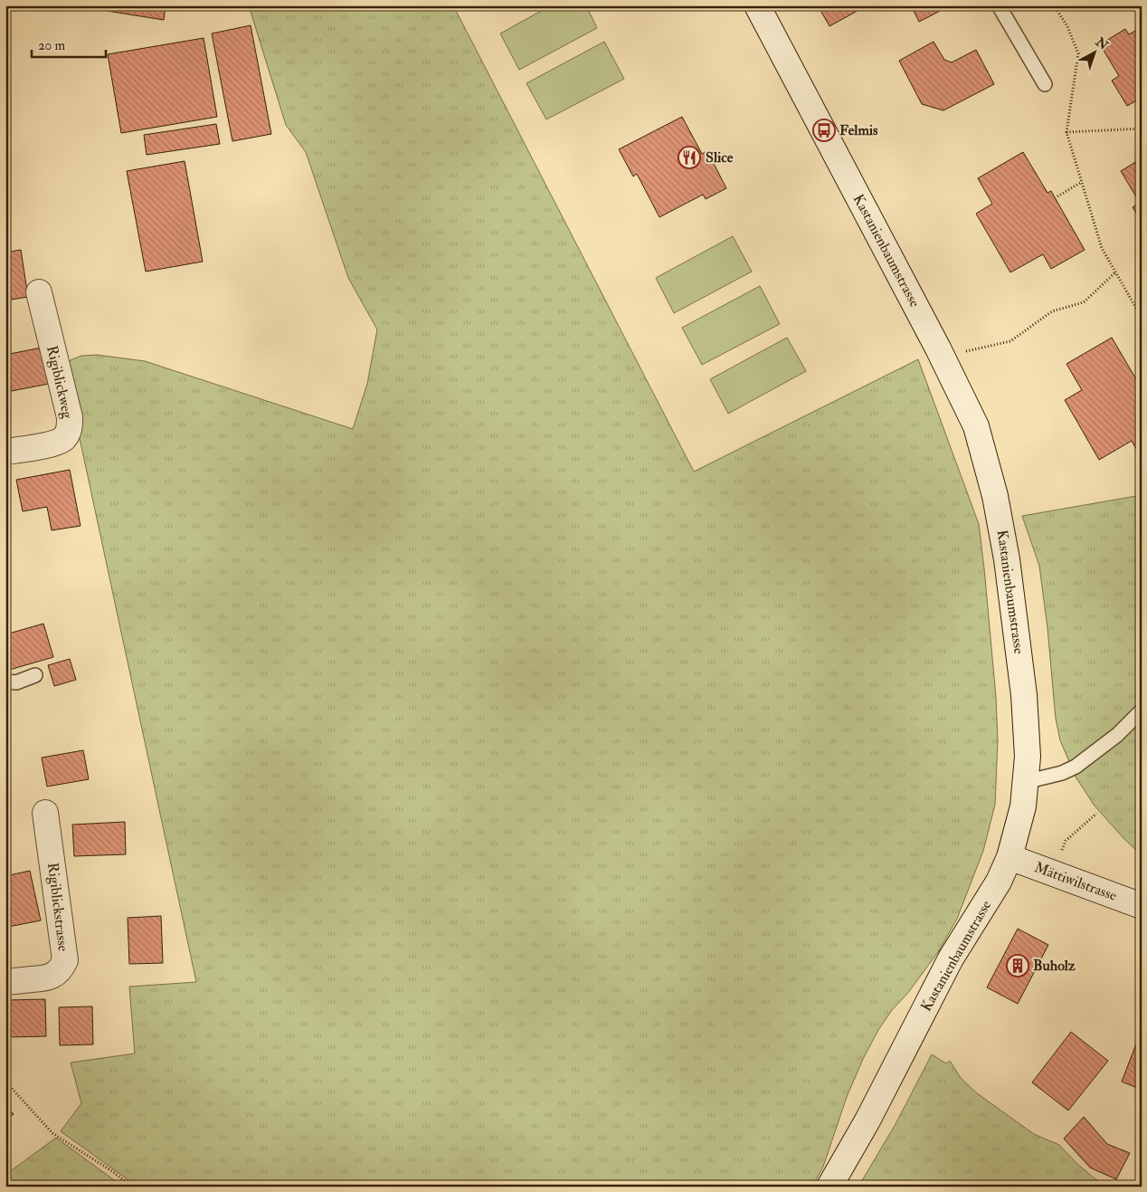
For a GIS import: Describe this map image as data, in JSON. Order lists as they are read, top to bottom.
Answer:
{
  "streets": {
    "street": [
      "Kastanienbaumstrasse",
      "Rigiblickweg",
      "Mättiwilstrasse",
      "Rigiblickstrasse"
    ]
  },
  "crossings": [
    ["Kastanienbaumstrasse", "Mättiwilstrasse"]
  ],
  "places": {
    "bus stop": ["Felmis"],
    "restaurant": ["Slice"],
    "building": ["Buholz"]
  },
  "scale_bar": "20 m",
  "north": "top right"
}
